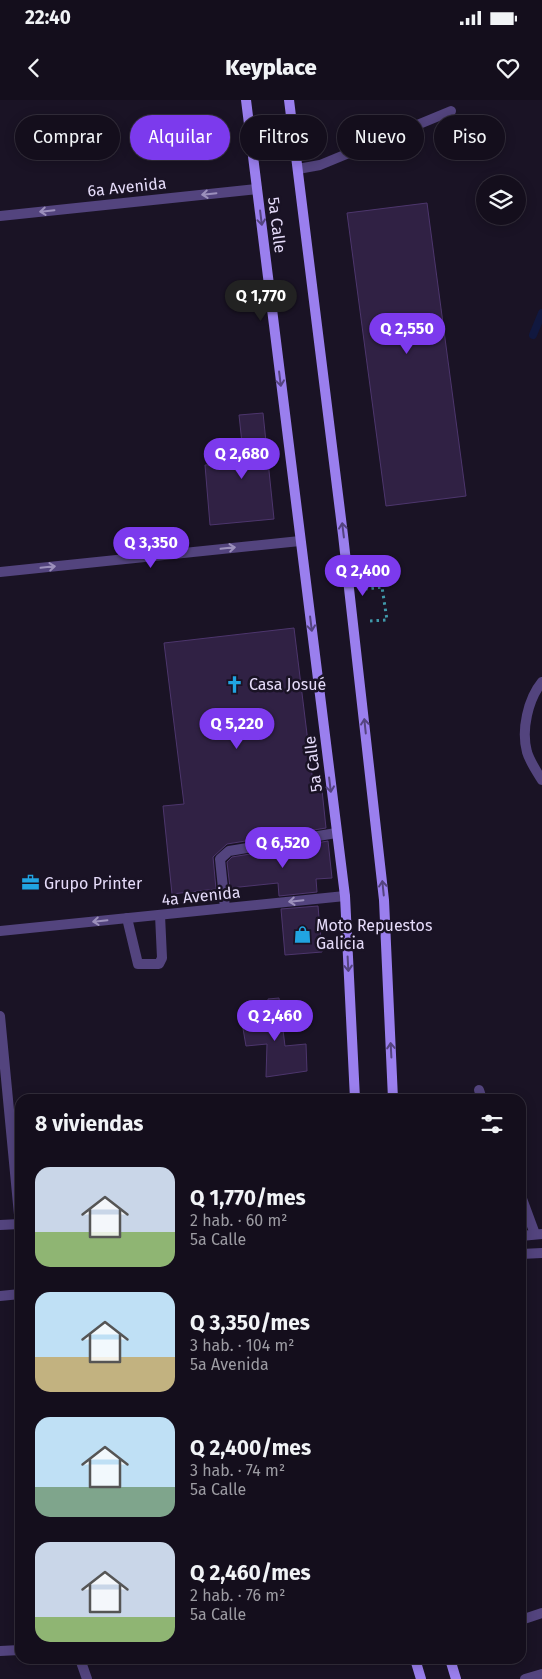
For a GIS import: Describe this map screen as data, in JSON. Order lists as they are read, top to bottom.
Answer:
{
  "streets": {
    "main road": ["5a Calle"],
    "street": ["6a Avenida", "4a Avenida"]
  },
  "crossings": [
    ["6a Avenida", "5a Calle"],
    ["5a Calle", "4a Avenida"]
  ],
  "one_way": ["6a Avenida", "4a Avenida"],
  "places": {
    "church": ["Casa Josué"],
    "office": ["Grupo Printer"],
    "shop": ["Moto Repuestos Galicia"]
  },
  "page": {
    "status": "22:40",
    "header": "Keyplace",
    "chip": [
      "Comprar",
      "Alquilar",
      "Filtros",
      "Nuevo",
      "Piso"
    ],
    "price": [
      "Q 1,770",
      "Q 2,550",
      "Q 2,680",
      "Q 3,350",
      "Q 2,400",
      "Q 5,220",
      "Q 6,520",
      "Q 2,460"
    ],
    "heading": "8 viviendas",
    "list": [
      {
        "name": "Q 1,770/mes",
        "note": "2 hab. · 60 m² · 5a Calle"
      },
      {
        "name": "Q 3,350/mes",
        "note": "3 hab. · 104 m² · 5a Avenida"
      },
      {
        "name": "Q 2,400/mes",
        "note": "3 hab. · 74 m² · 5a Calle"
      },
      {
        "name": "Q 2,460/mes",
        "note": "2 hab. · 76 m² · 5a Calle"
      }
    ]
  }
}
